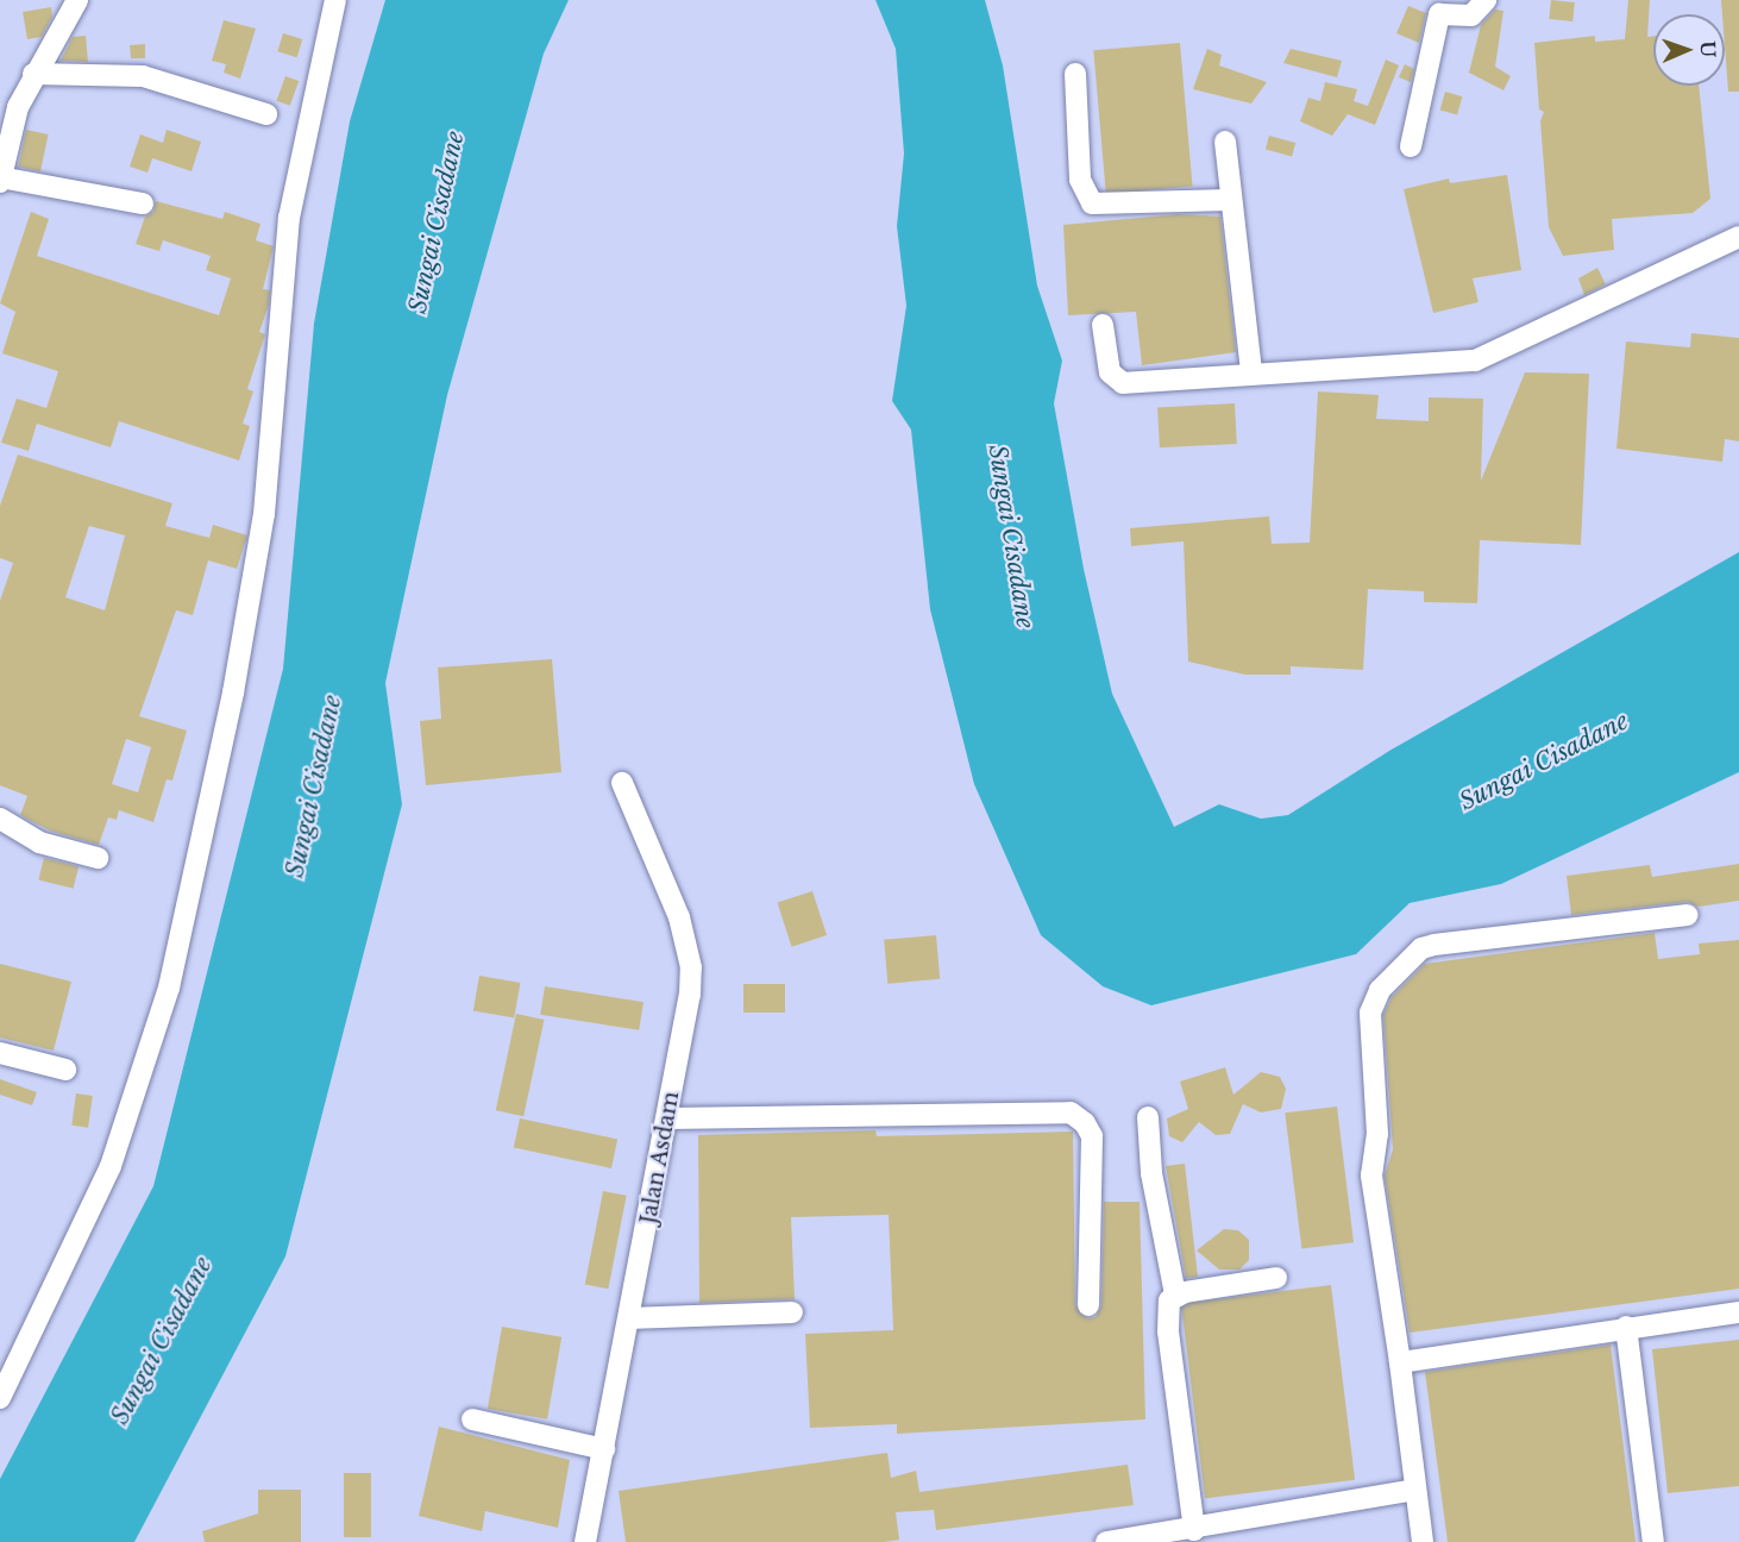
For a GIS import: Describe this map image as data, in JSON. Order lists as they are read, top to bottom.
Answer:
{
  "streets": {
    "street": ["Jalan Asdam"]
  },
  "water": ["Sungai Cisadane"],
  "north": "right"
}
